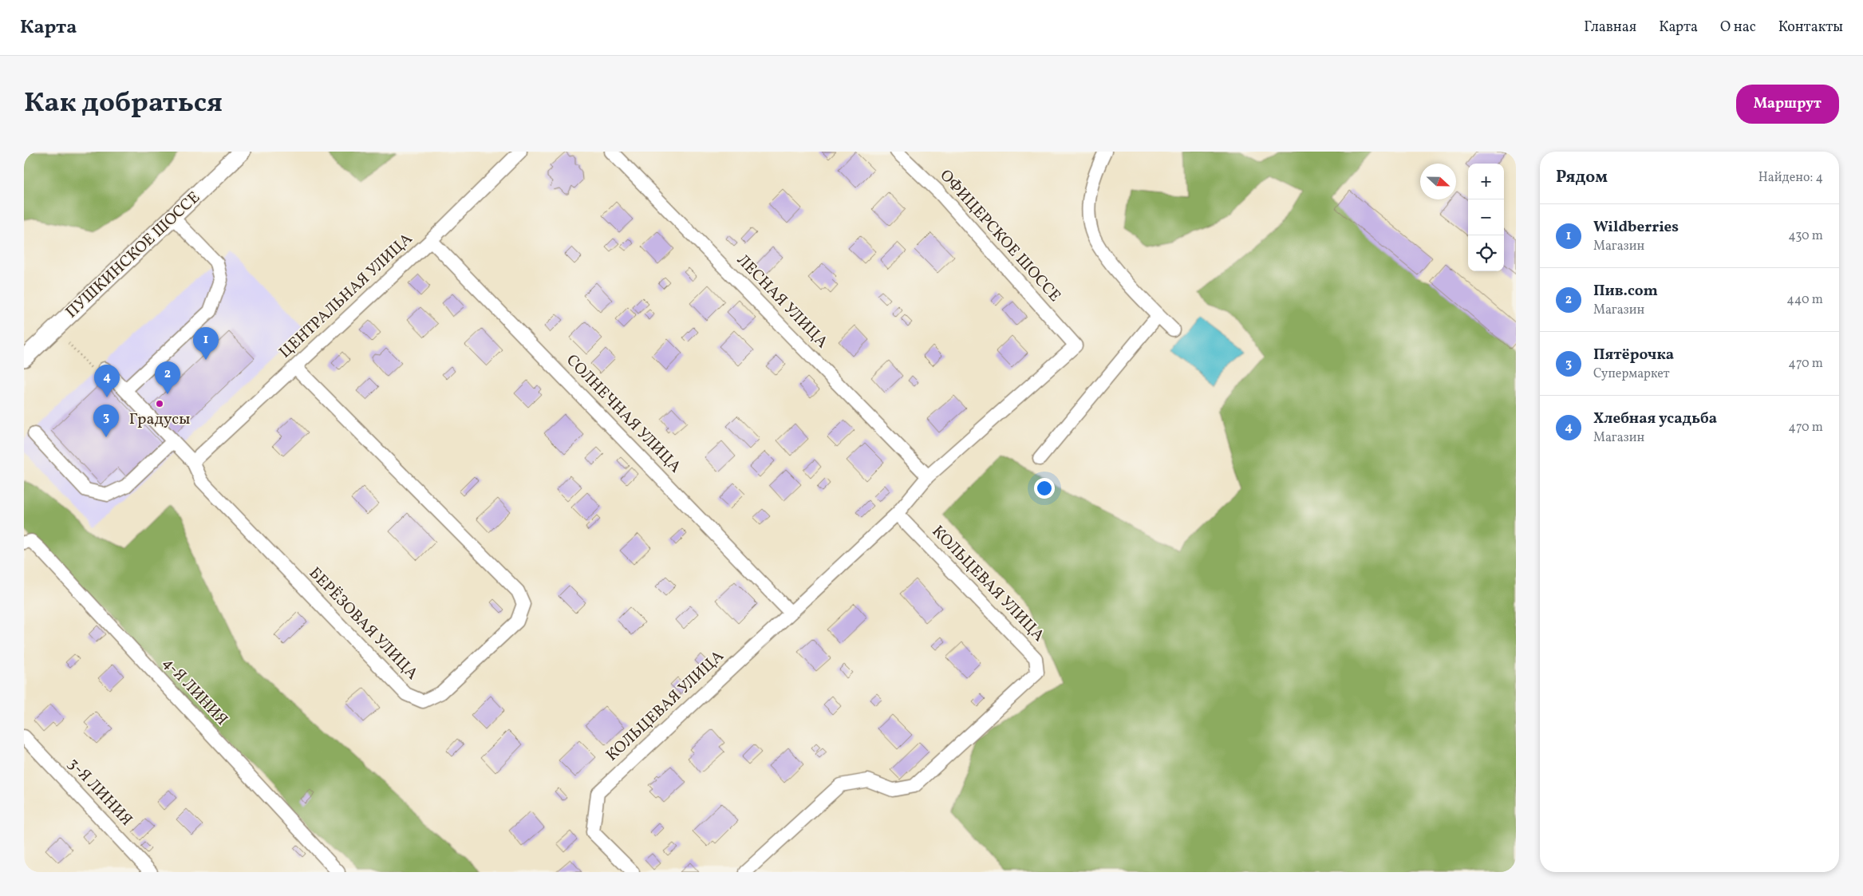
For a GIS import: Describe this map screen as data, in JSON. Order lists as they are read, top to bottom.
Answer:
{
  "streets": {
    "main road": ["ПУШКИНСКОЕ ШОССЕ"],
    "street": [
      "ОФИЦЕРСКОЕ ШОССЕ",
      "ЦЕНТРАЛЬНАЯ УЛИЦА",
      "ЛЕСНАЯ УЛИЦА",
      "СОЛНЕЧНАЯ УЛИЦА",
      "КОЛЬЦЕВАЯ УЛИЦА",
      "БЕРЁЗОВАЯ УЛИЦА",
      "4-Я ЛИНИЯ",
      "3-Я ЛИНИЯ"
    ]
  },
  "crossings": [
    ["ОФИЦЕРСКОЕ ШОССЕ", "КОЛЬЦЕВАЯ УЛИЦА"],
    ["ЦЕНТРАЛЬНАЯ УЛИЦА", "СОЛНЕЧНАЯ УЛИЦА"],
    ["ЦЕНТРАЛЬНАЯ УЛИЦА", "БЕРЁЗОВАЯ УЛИЦА"],
    ["ЛЕСНАЯ УЛИЦА", "КОЛЬЦЕВАЯ УЛИЦА"],
    ["СОЛНЕЧНАЯ УЛИЦА", "КОЛЬЦЕВАЯ УЛИЦА"]
  ],
  "places": ["Градусы"],
  "north": "right",
  "page": {
    "header": "Карта",
    "nav": [
      "Главная",
      "Карта",
      "О нас",
      "Контакты"
    ],
    "title": "Как добраться",
    "buttons": "Маршрут",
    "heading": ["Рядом", "Найдено: 4"],
    "map_buttons": ["+", "−"],
    "list": [
      {
        "mark": "1",
        "name": "Wildberries",
        "note": "Магазин",
        "value": "430 m"
      },
      {
        "mark": "2",
        "name": "Пив.com",
        "note": "Магазин",
        "value": "440 m"
      },
      {
        "mark": "3",
        "name": "Пятёрочка",
        "note": "Супермаркет",
        "value": "470 m"
      },
      {
        "mark": "4",
        "name": "Хлебная усадьба",
        "note": "Магазин",
        "value": "470 m"
      }
    ],
    "pins": [
      "1",
      "2",
      "4",
      "3"
    ]
  }
}
